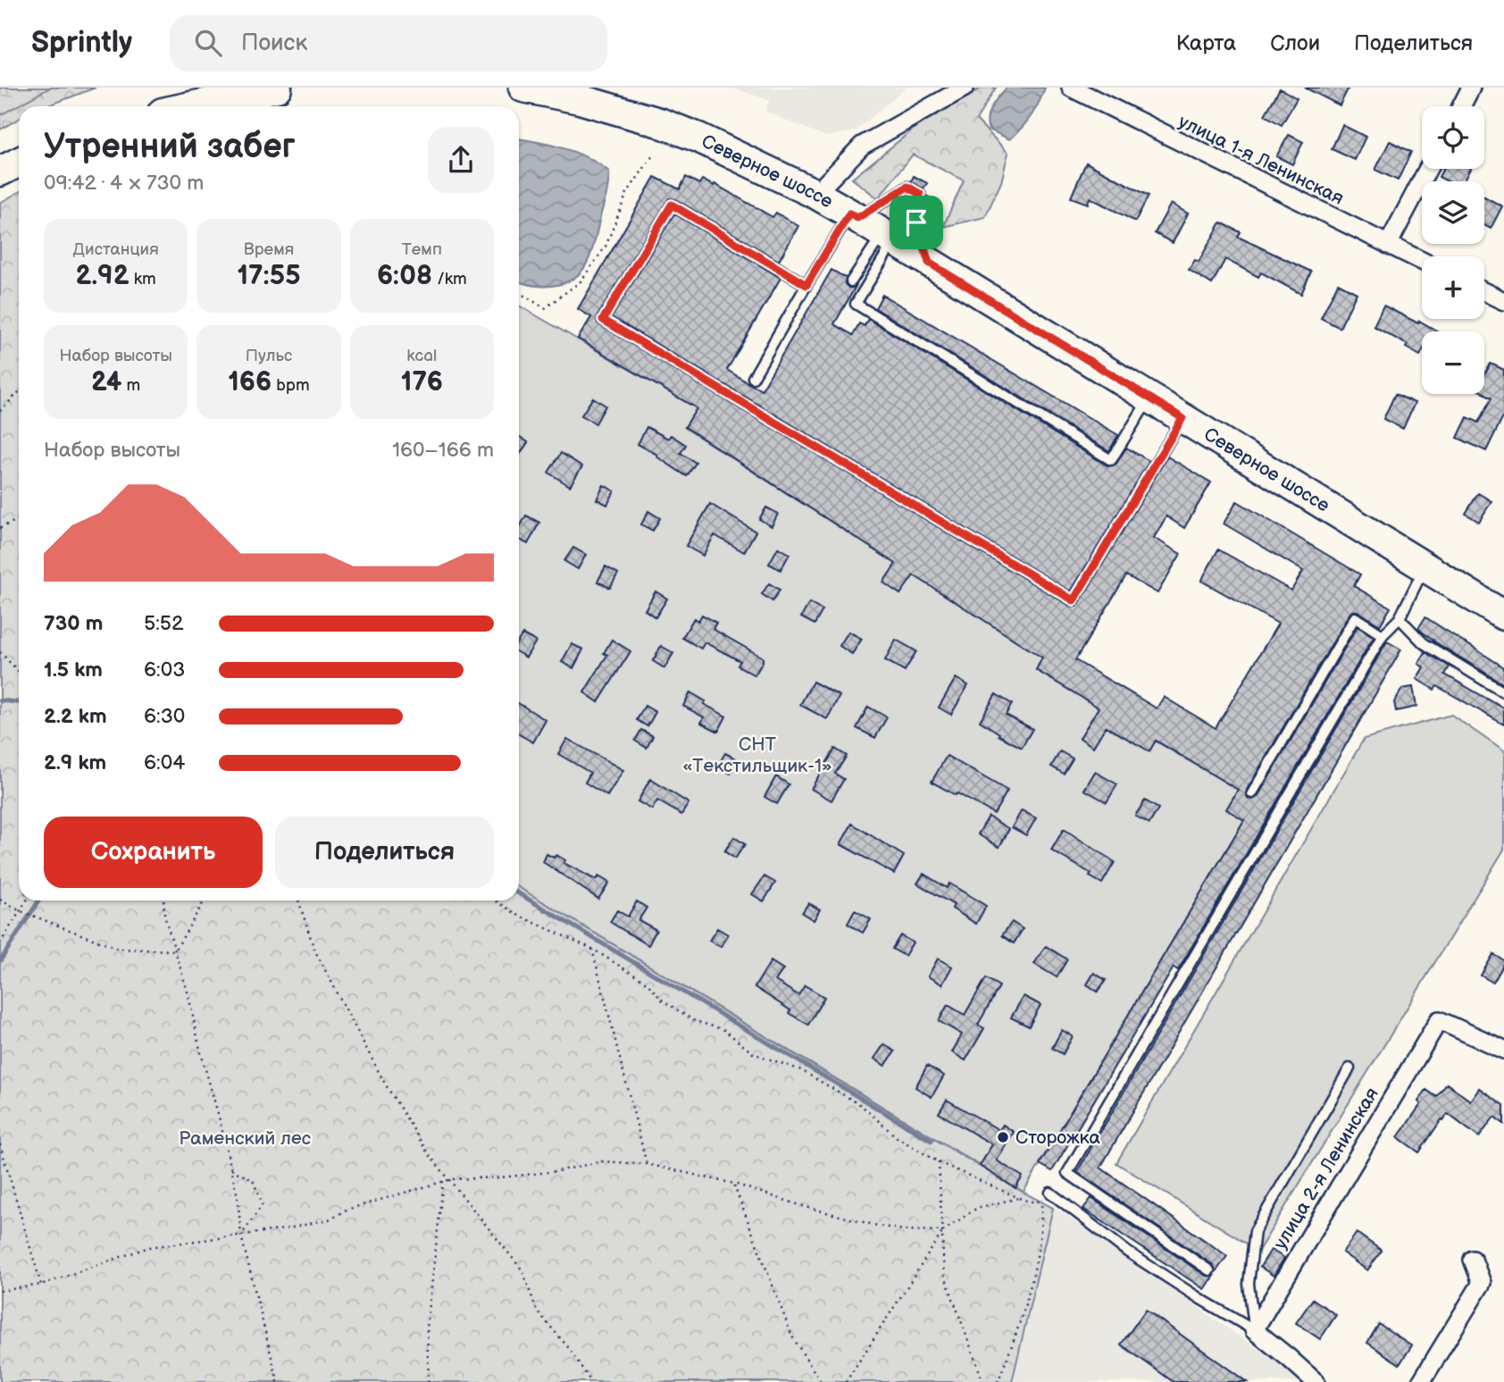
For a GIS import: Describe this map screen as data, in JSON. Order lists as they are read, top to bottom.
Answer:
{
  "streets": {
    "main road": ["Северное шоссе"],
    "street": ["улица 1-я Ленинская", "улица 2-я Ленинская"]
  },
  "parks": ["СНТ «Текстильщик-1»", "Раменский лес"],
  "places": ["Сторожка"],
  "page": {
    "header": "Sprintly",
    "search": "Поиск",
    "nav": ["Карта", "Слои", "Поделиться"],
    "map_buttons": ["+", "−"],
    "heading": ["Утренний забег", "09:42 · 4 × 730 m"],
    "stats": [
      ["Дистанция", "2.92 km"],
      ["Время", "17:55"],
      ["Темп", "6:08 /km"],
      ["Набор высоты", "24 m"],
      ["Пульс", "166 bpm"],
      ["kcal", "176"]
    ],
    "chart": ["Набор высоты", "160–166 m"],
    "list": [
      {
        "name": "730 m",
        "note": "5:52"
      },
      {
        "name": "1.5 km",
        "note": "6:03"
      },
      {
        "name": "2.2 km",
        "note": "6:30"
      },
      {
        "name": "2.9 km",
        "note": "6:04"
      }
    ],
    "buttons": ["Сохранить", "Поделиться"]
  }
}
